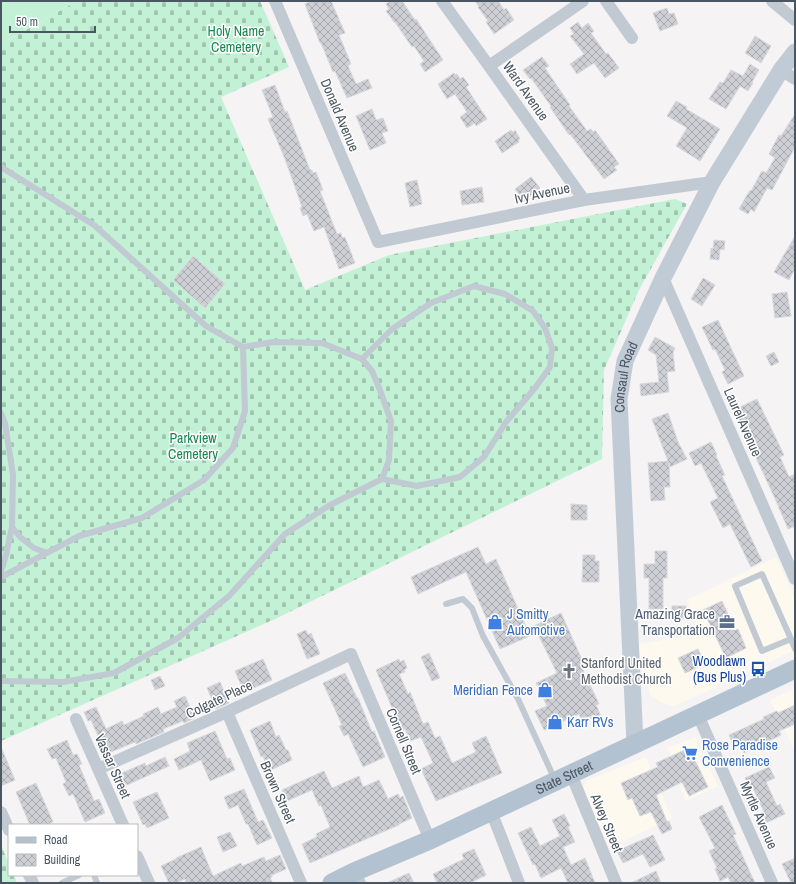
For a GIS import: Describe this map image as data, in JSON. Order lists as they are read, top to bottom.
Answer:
{
  "streets": {
    "main road": ["State Street"],
    "street": [
      "Ward Avenue",
      "Donald Avenue",
      "Ivy Avenue",
      "Consaul Road",
      "Laurel Avenue",
      "Colgate Place",
      "Cornell Street",
      "Vassar Street",
      "Brown Street",
      "Myrtle Avenue",
      "Alvey Street"
    ]
  },
  "crossings": [
    ["Ward Avenue", "Ivy Avenue"],
    ["Donald Avenue", "Ivy Avenue"],
    ["Ivy Avenue", "Consaul Road"],
    ["Consaul Road", "Laurel Avenue"],
    ["Consaul Road", "State Street"],
    ["Colgate Place", "Cornell Street"],
    ["Colgate Place", "Vassar Street"],
    ["Colgate Place", "Brown Street"],
    ["Cornell Street", "State Street"],
    ["State Street", "Myrtle Avenue"],
    ["State Street", "Alvey Street"]
  ],
  "parks": ["Holy Name Cemetery", "Parkview Cemetery"],
  "places": {
    "shop": ["J Smitty Automotive", "Meridian Fence", "Karr RVs"],
    "office": ["Amazing Grace Transportation"],
    "bus stop": ["Woodlawn (Bus Plus)"],
    "church": ["Stanford United Methodist Church"],
    "supermarket": ["Rose Paradise Convenience"]
  },
  "legend": ["Road", "Building"],
  "scale_bar": "50 m"
}
